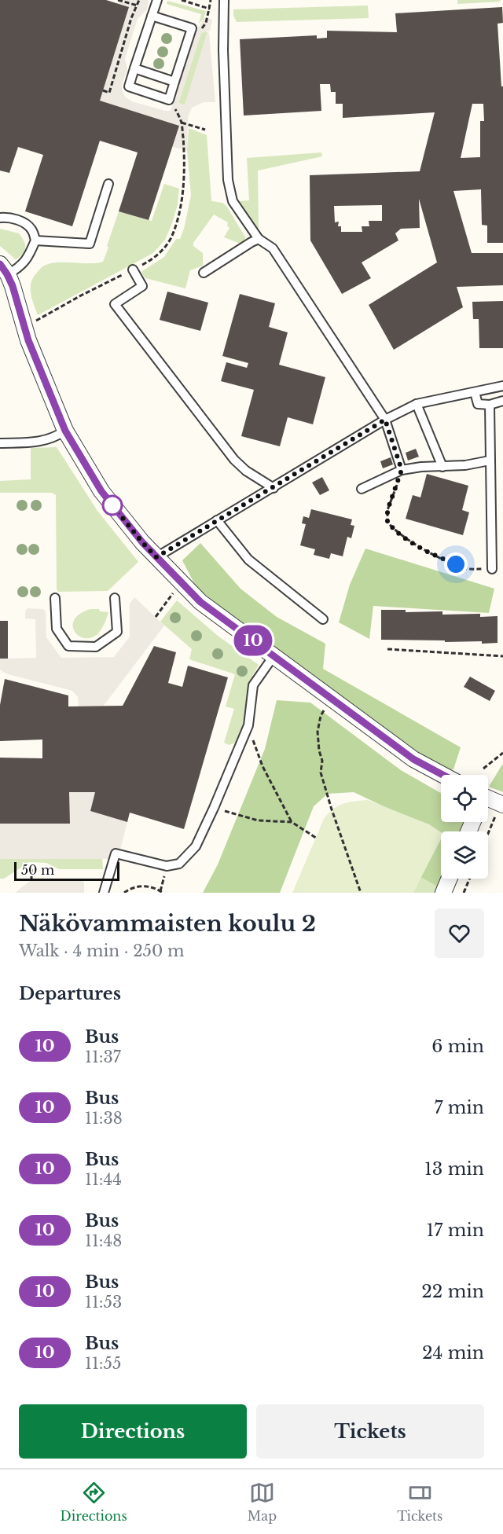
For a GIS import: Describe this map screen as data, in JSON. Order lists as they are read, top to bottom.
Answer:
{
  "lines": ["bus line 10"],
  "scale_bar": "50 m",
  "page": {
    "on_map": "10",
    "scale": "50 m",
    "heading": [
      ["Näkövammaisten koulu 2", "Walk · 4 min · 250 m"],
      "Departures"
    ],
    "list": [
      {
        "mark": "10",
        "name": "Bus",
        "note": "11:37",
        "value": "6 min"
      },
      {
        "mark": "10",
        "name": "Bus",
        "note": "11:38",
        "value": "7 min"
      },
      {
        "mark": "10",
        "name": "Bus",
        "note": "11:44",
        "value": "13 min"
      },
      {
        "mark": "10",
        "name": "Bus",
        "note": "11:48",
        "value": "17 min"
      },
      {
        "mark": "10",
        "name": "Bus",
        "note": "11:53",
        "value": "22 min"
      },
      {
        "mark": "10",
        "name": "Bus",
        "note": "11:55",
        "value": "24 min"
      }
    ],
    "buttons": ["Directions", "Tickets"],
    "tabs": ["Directions", "Map", "Tickets"]
  }
}
